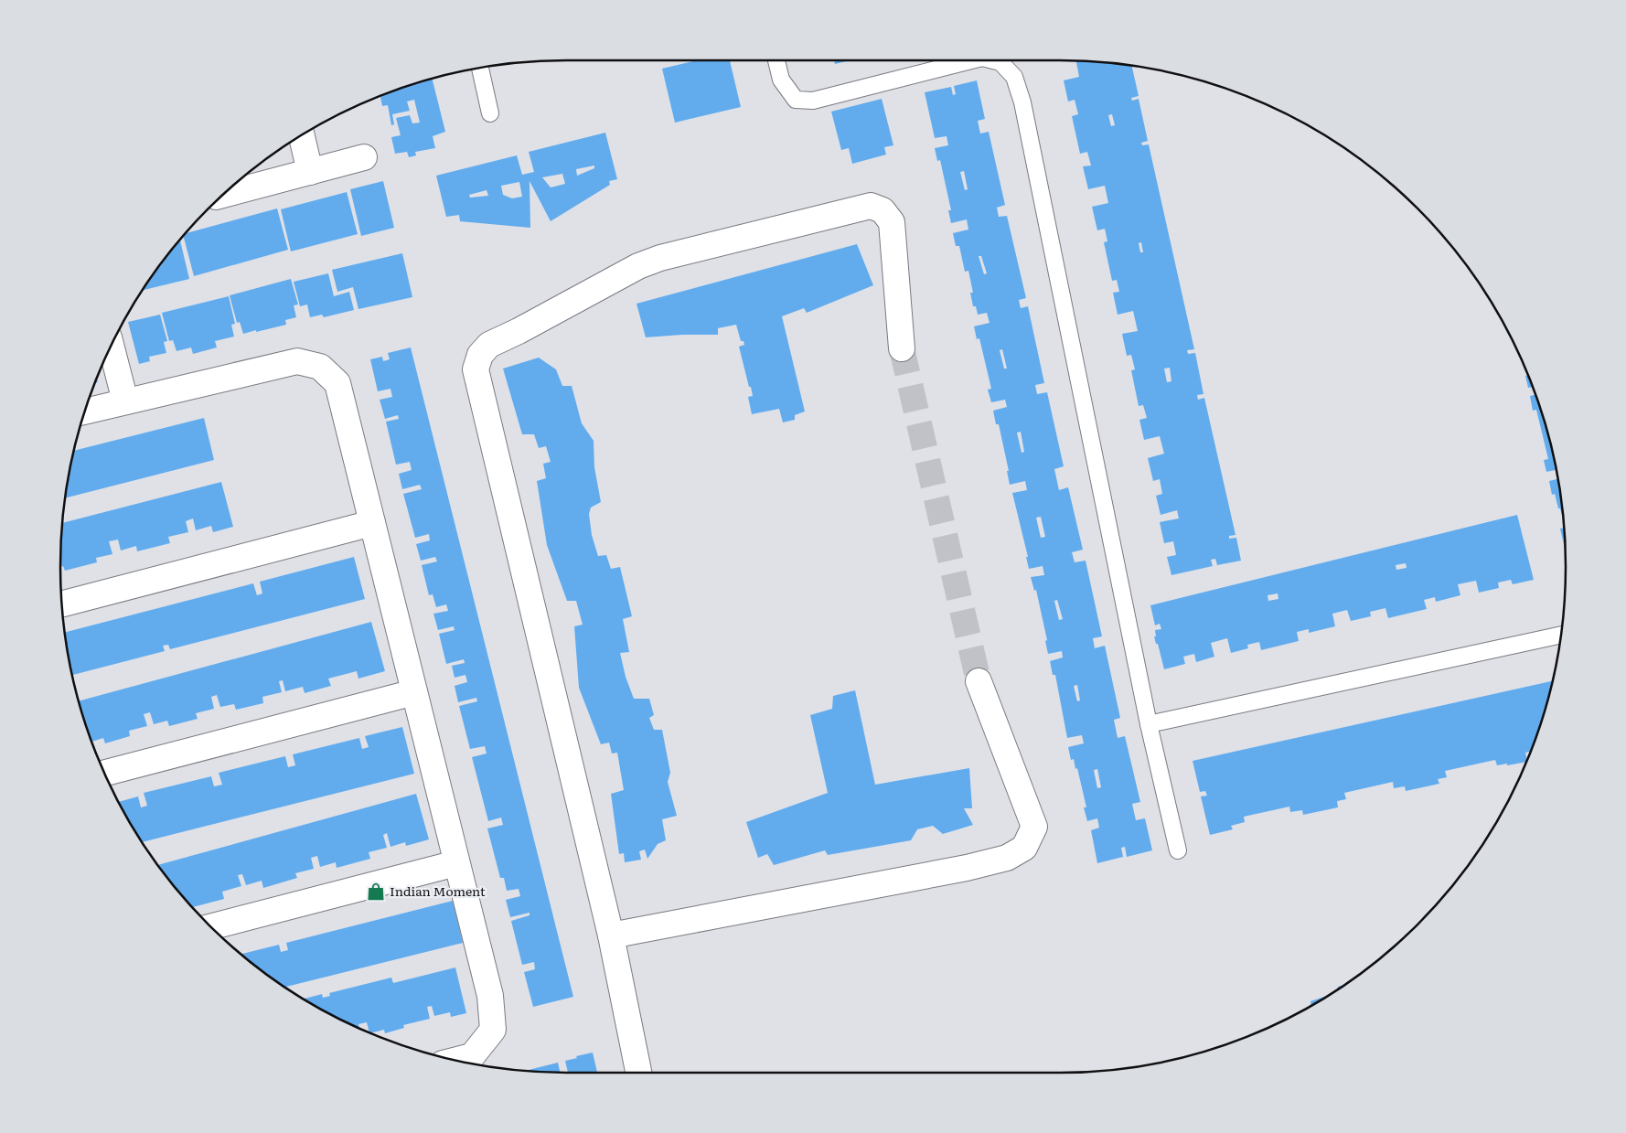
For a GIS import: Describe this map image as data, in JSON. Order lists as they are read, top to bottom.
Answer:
{
  "places": {
    "shop": ["Indian Moment"]
  }
}
